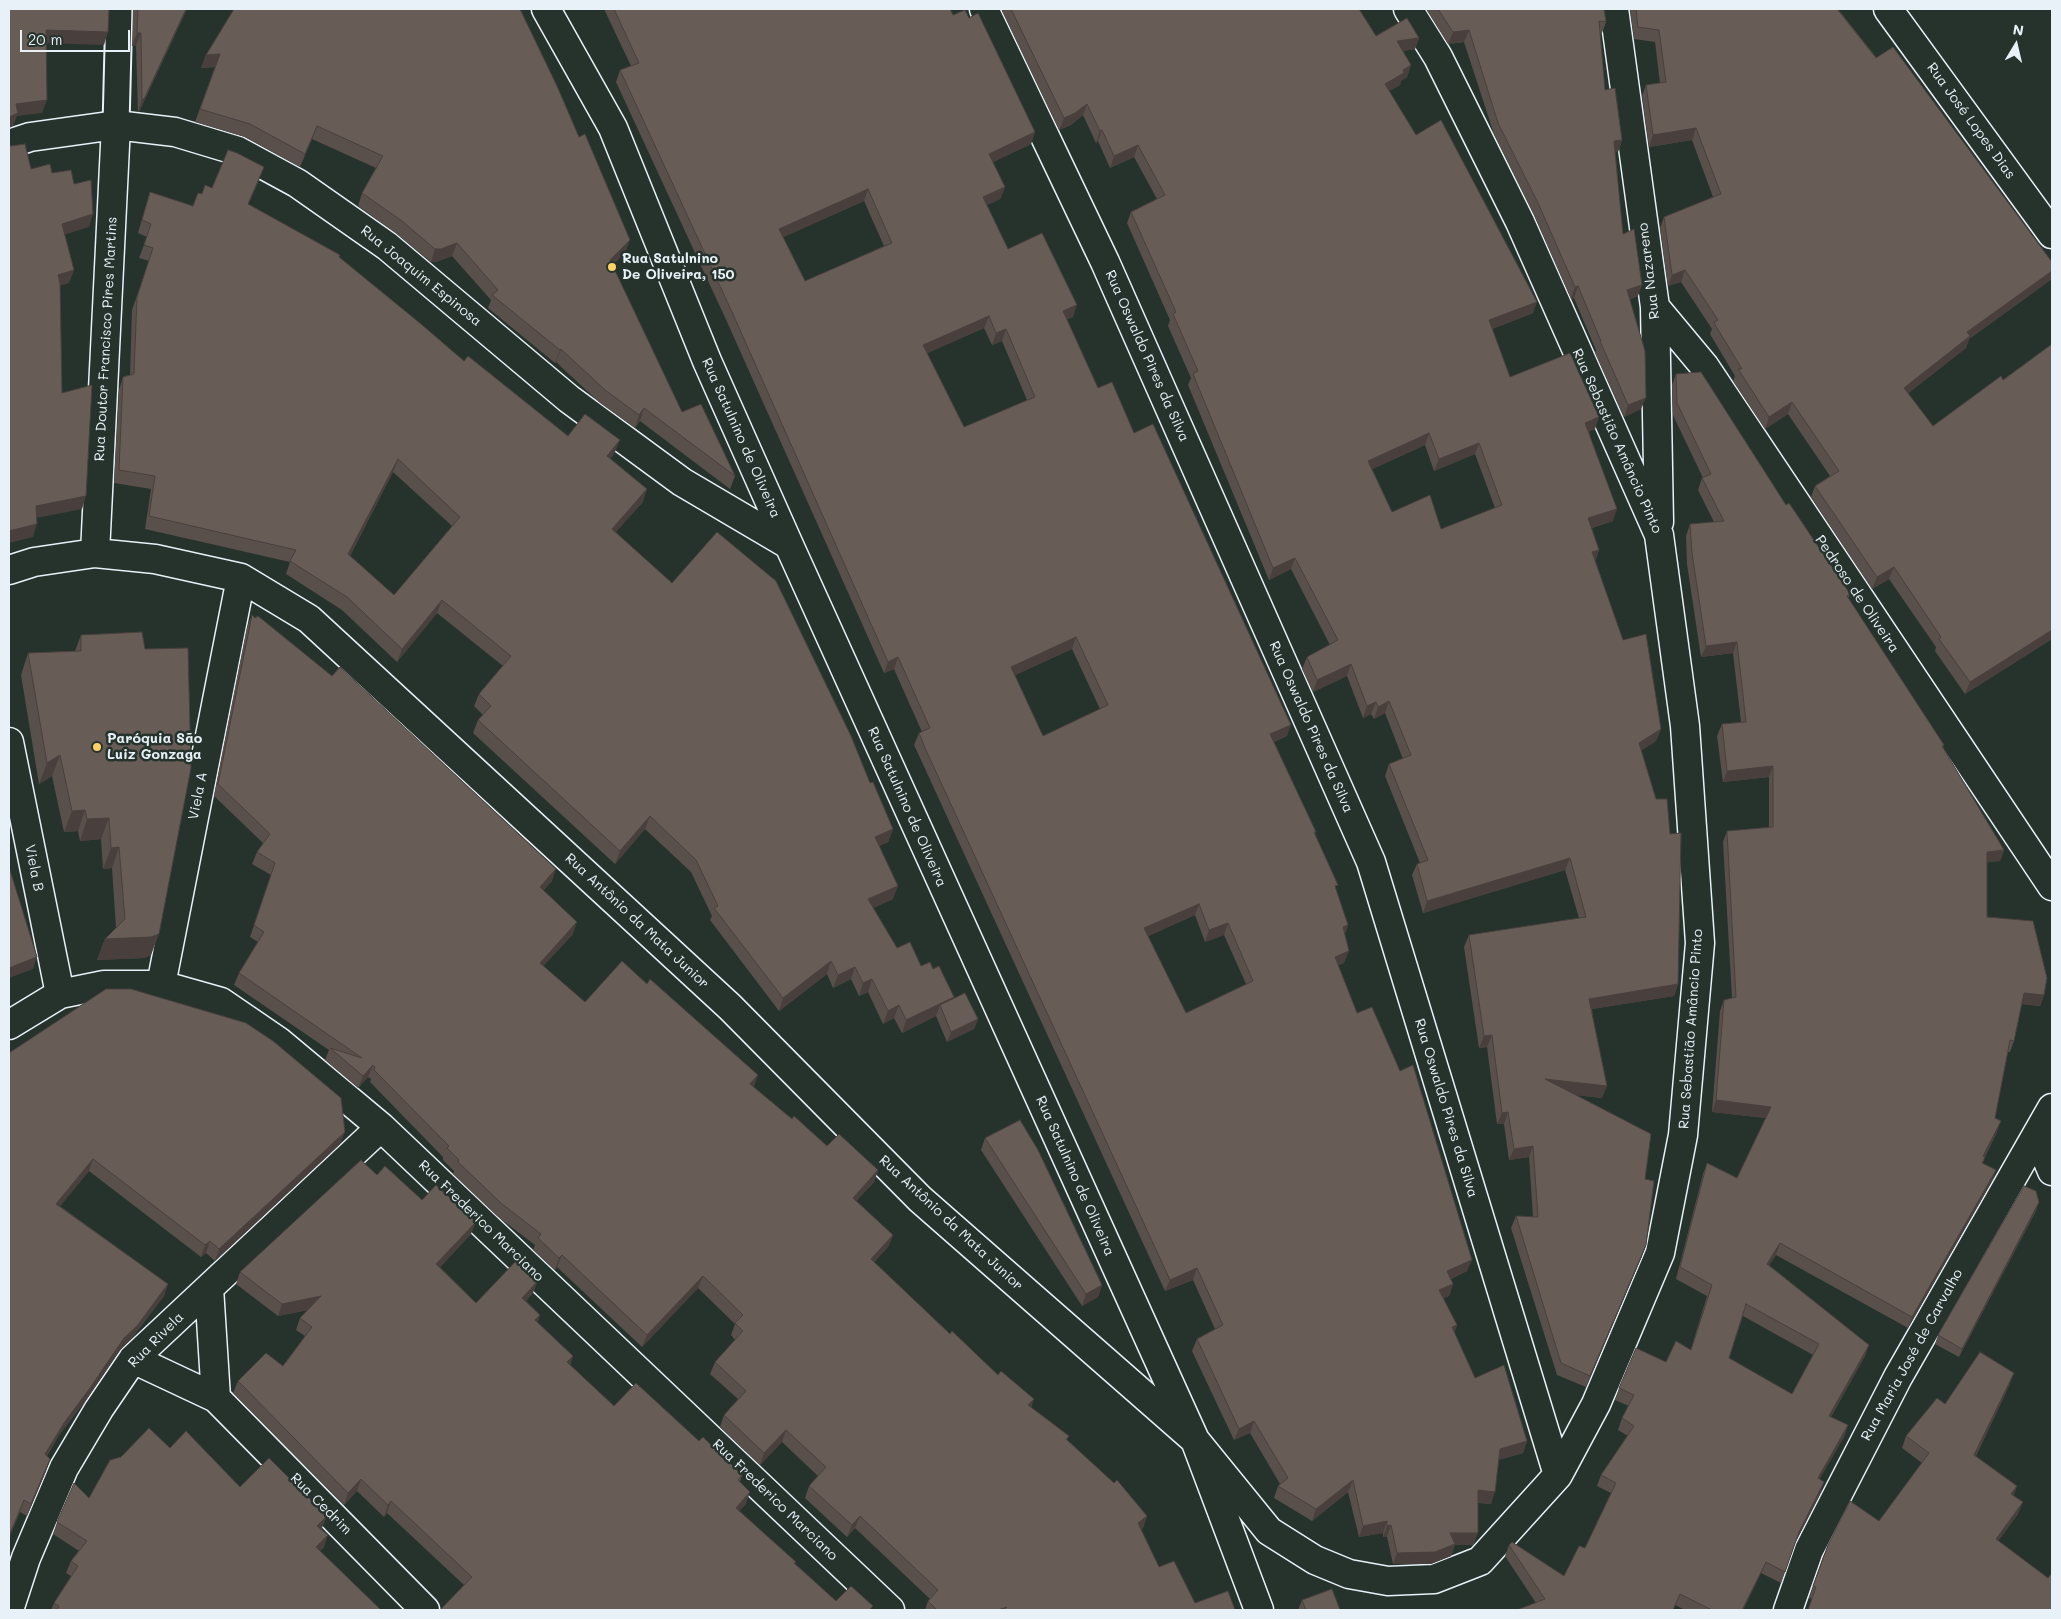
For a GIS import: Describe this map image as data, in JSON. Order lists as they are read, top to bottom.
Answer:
{
  "streets": {
    "street": [
      "Rua José Lopes Dias",
      "Rua Nazareno",
      "Rua Joaquim Espinosa",
      "Rua Doutor Francisco Pires Martins",
      "Rua Oswaldo Pires da Silva",
      "Rua Satulnino de Oliveira",
      "Rua Sebastião Amâncio Pinto",
      "Pedroso de Oliveira",
      "Viela A",
      "Viela B",
      "Rua Antônio da Mata Junior",
      "Rua Frederico Marciano",
      "Rua Rivela",
      "Rua Maria José de Carvalho",
      "Rua Cedrim"
    ]
  },
  "crossings": [
    ["Rua Nazareno", "Rua Sebastião Amâncio Pinto"],
    ["Rua Nazareno", "Pedroso de Oliveira"],
    ["Rua Joaquim Espinosa", "Rua Doutor Francisco Pires Martins"],
    ["Rua Joaquim Espinosa", "Rua Satulnino de Oliveira"],
    ["Rua Doutor Francisco Pires Martins", "Rua Antônio da Mata Junior"],
    ["Rua Oswaldo Pires da Silva", "Rua Sebastião Amâncio Pinto"],
    ["Rua Satulnino de Oliveira", "Rua Sebastião Amâncio Pinto"],
    ["Rua Satulnino de Oliveira", "Rua Antônio da Mata Junior"],
    ["Rua Sebastião Amâncio Pinto", "Rua Antônio da Mata Junior"],
    ["Viela A", "Rua Antônio da Mata Junior"],
    ["Viela A", "Rua Frederico Marciano"],
    ["Viela B", "Rua Frederico Marciano"],
    ["Rua Frederico Marciano", "Rua Rivela"],
    ["Rua Rivela", "Rua Cedrim"]
  ],
  "places": ["Rua Satulnino De Oliveira, 150", "Paróquia São Luiz Gonzaga"],
  "scale_bar": "20 m",
  "north": "top"
}
